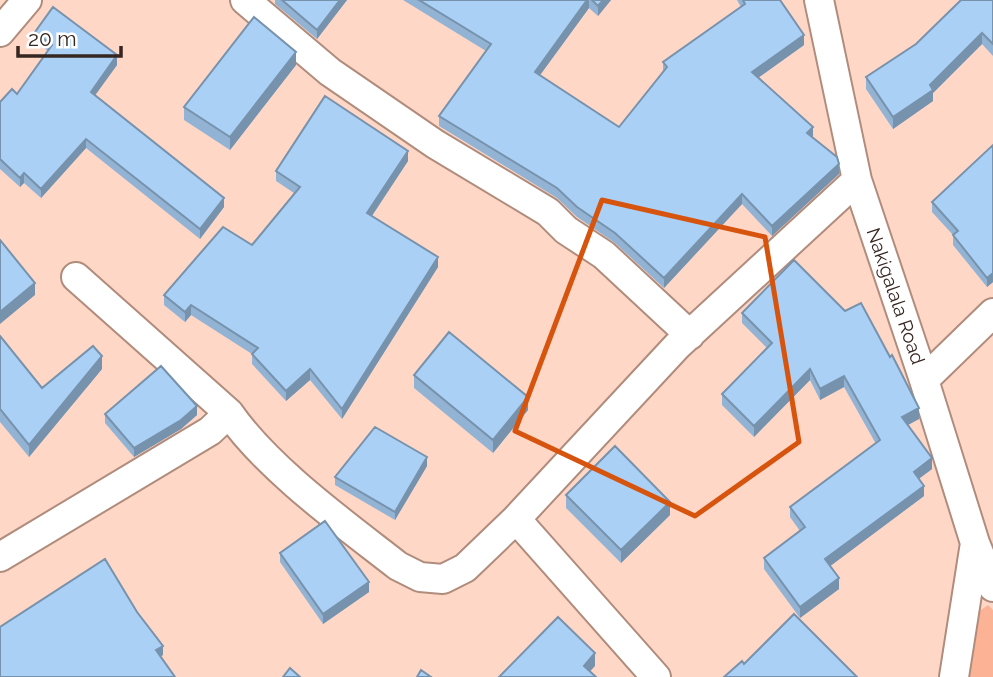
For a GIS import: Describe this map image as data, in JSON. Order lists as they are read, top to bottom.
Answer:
{
  "streets": {
    "street": ["Nakigalala Road"]
  },
  "scale_bar": "20 m"
}
